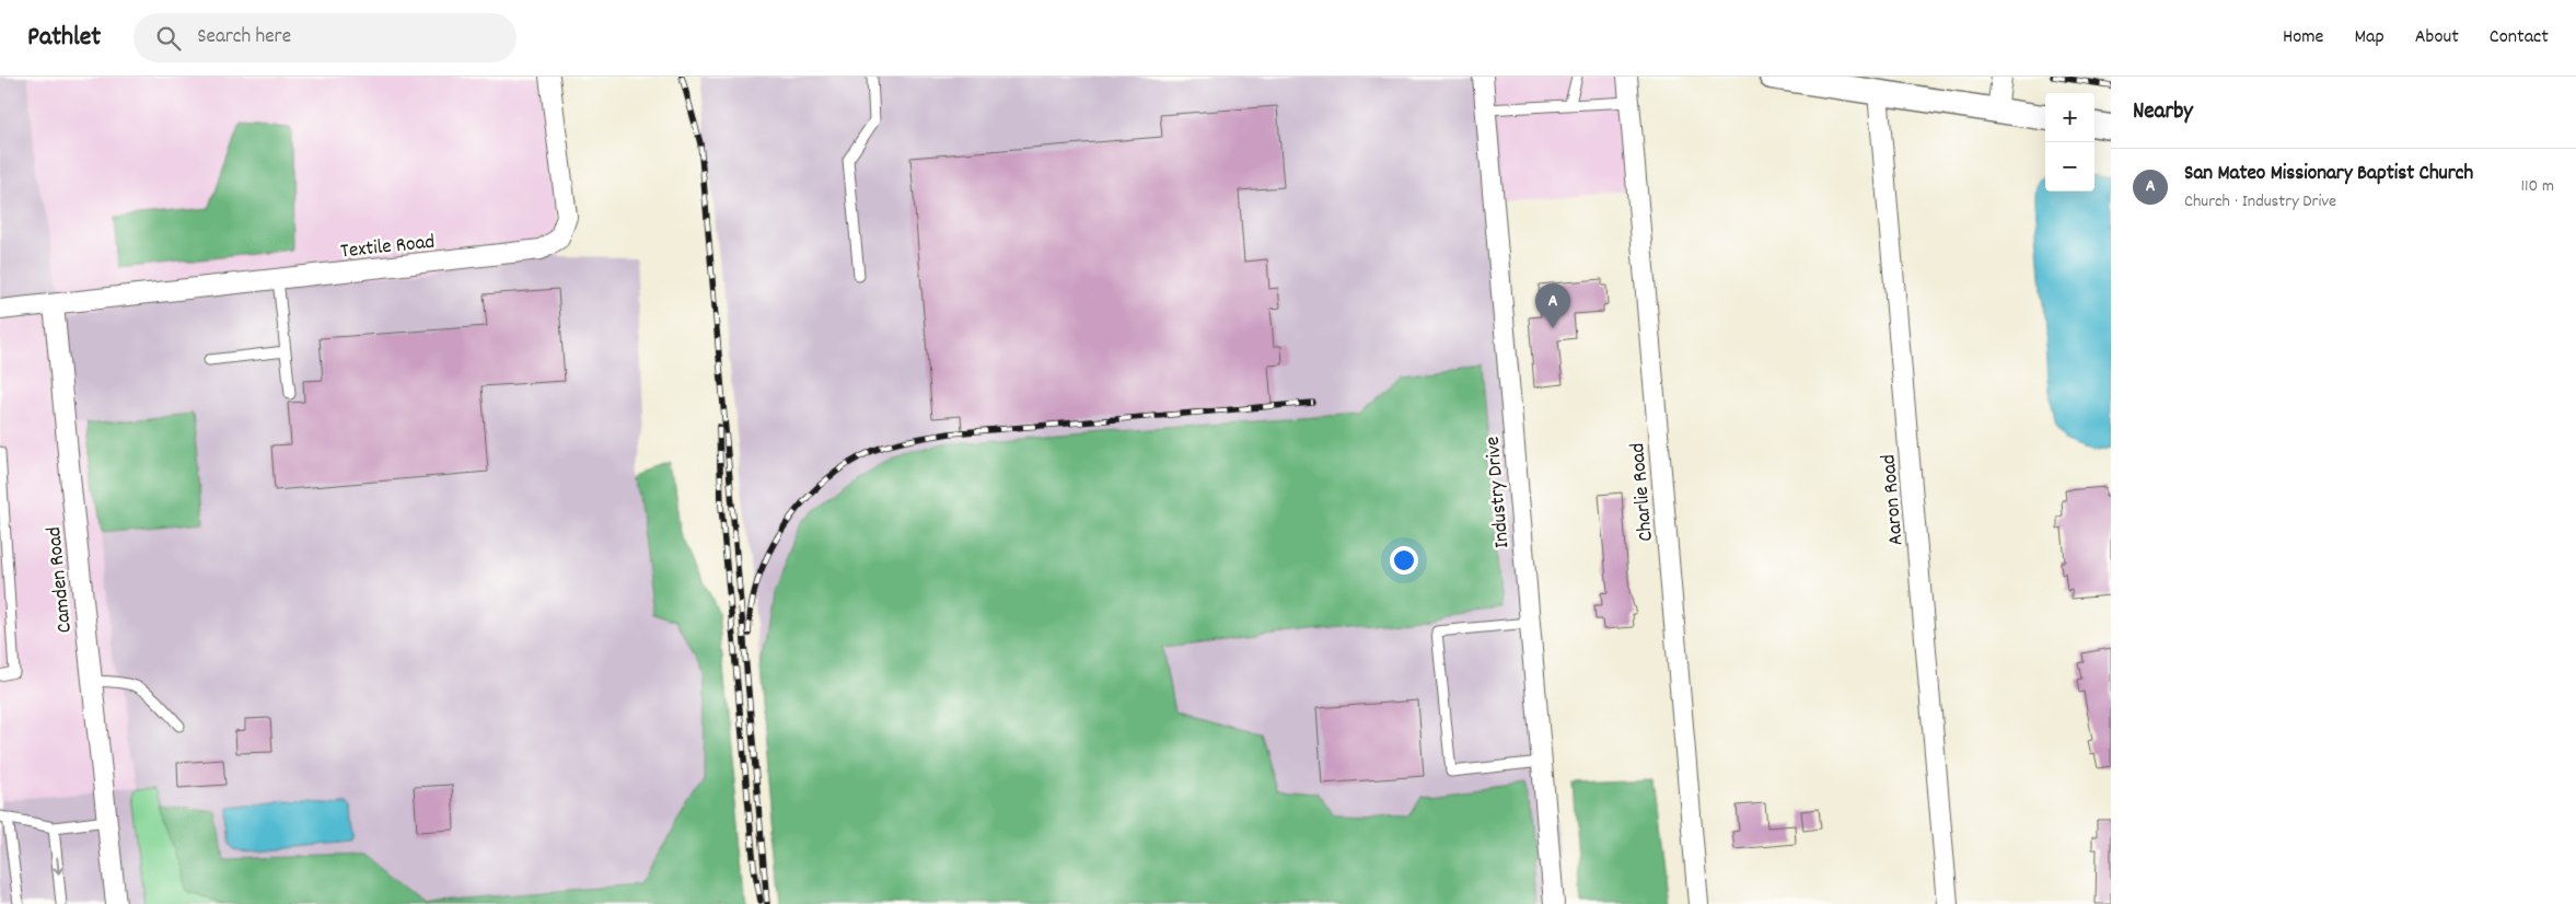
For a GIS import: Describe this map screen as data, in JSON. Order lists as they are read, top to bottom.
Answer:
{
  "streets": {
    "street": [
      "Textile Road",
      "Industry Drive",
      "Charlie Road",
      "Aaron Road",
      "Camden Road"
    ]
  },
  "crossings": [
    ["Textile Road", "Camden Road"]
  ],
  "page": {
    "header": "Pathlet",
    "search": "Search here",
    "nav": [
      "Home",
      "Map",
      "About",
      "Contact"
    ],
    "heading": "Nearby",
    "map_buttons": ["+", "−"],
    "list": [
      {
        "mark": "A",
        "name": "San Mateo Missionary Baptist Church",
        "note": "Church · Industry Drive",
        "value": "110 m"
      }
    ],
    "pins": "A"
  }
}
